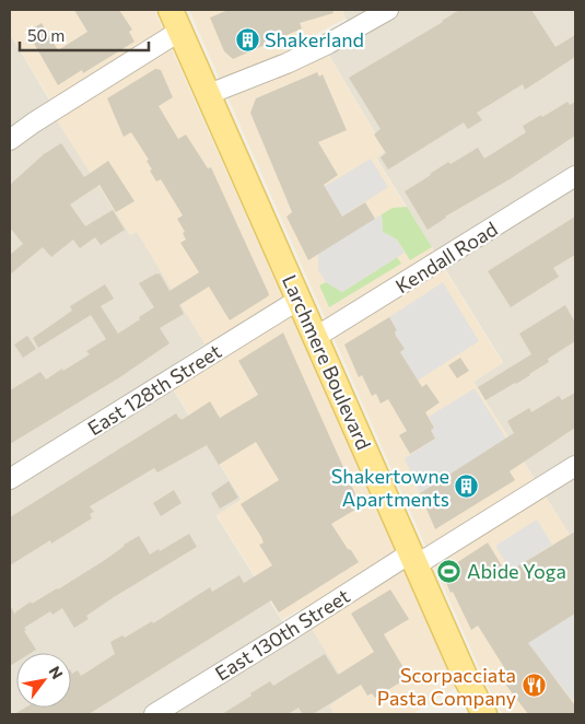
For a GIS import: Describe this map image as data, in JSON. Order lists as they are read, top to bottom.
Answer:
{
  "streets": {
    "main road": ["Larchmere Boulevard"],
    "street": ["Kendall Road", "East 128th Street", "East 130th Street"]
  },
  "crossings": [
    ["Kendall Road", "Larchmere Boulevard"],
    ["Larchmere Boulevard", "East 128th Street"],
    ["Larchmere Boulevard", "East 130th Street"]
  ],
  "places": {
    "building": ["Shakerland", "Shakertowne Apartments"],
    "sports": ["Abide Yoga"],
    "restaurant": ["Scorpacciata Pasta Company"]
  },
  "scale_bar": "50 m",
  "north": "top right"
}
